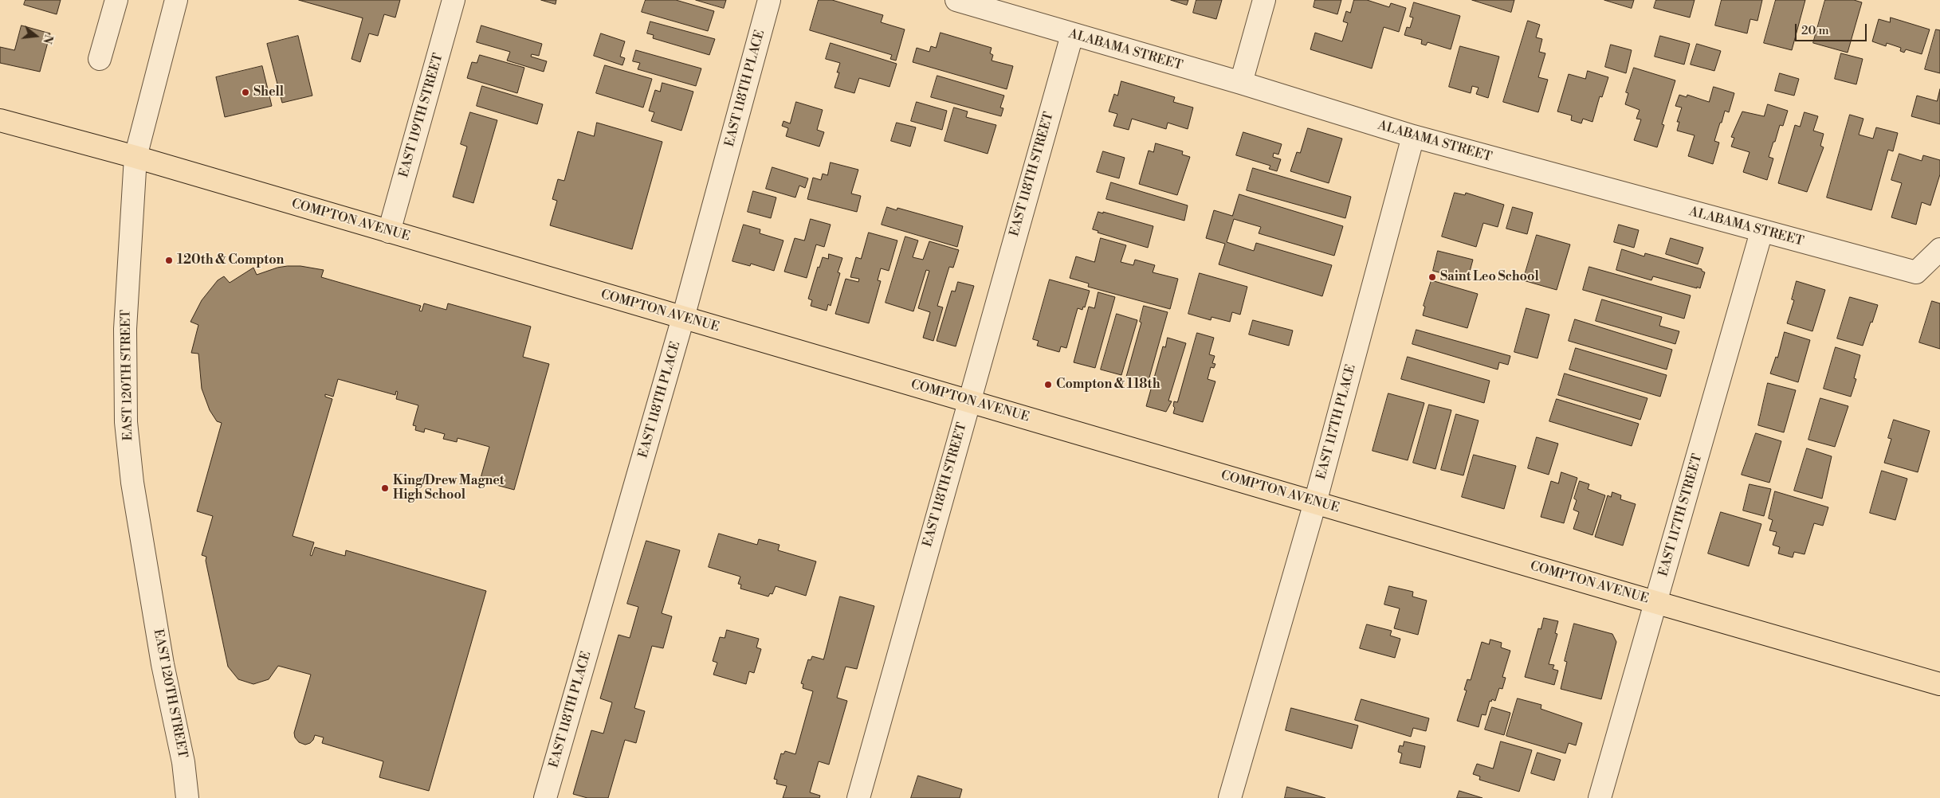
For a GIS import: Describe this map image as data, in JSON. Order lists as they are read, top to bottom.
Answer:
{
  "streets": {
    "main road": ["COMPTON AVENUE"],
    "street": [
      "ALABAMA STREET",
      "EAST 118TH PLACE",
      "EAST 119TH STREET",
      "EAST 118TH STREET",
      "EAST 120TH STREET",
      "EAST 117TH PLACE",
      "EAST 117TH STREET"
    ]
  },
  "crossings": [
    ["ALABAMA STREET", "EAST 118TH STREET"],
    ["ALABAMA STREET", "EAST 117TH PLACE"],
    ["ALABAMA STREET", "EAST 117TH STREET"],
    ["EAST 118TH PLACE", "COMPTON AVENUE"],
    ["EAST 119TH STREET", "COMPTON AVENUE"],
    ["EAST 118TH STREET", "COMPTON AVENUE"],
    ["COMPTON AVENUE", "EAST 120TH STREET"],
    ["COMPTON AVENUE", "EAST 117TH PLACE"],
    ["COMPTON AVENUE", "EAST 117TH STREET"]
  ],
  "places": [
    "Shell",
    "120th & Compton",
    "Saint Leo School",
    "Compton & 118th",
    "King/Drew Magnet High School"
  ],
  "scale_bar": "20 m",
  "north": "right"
}
